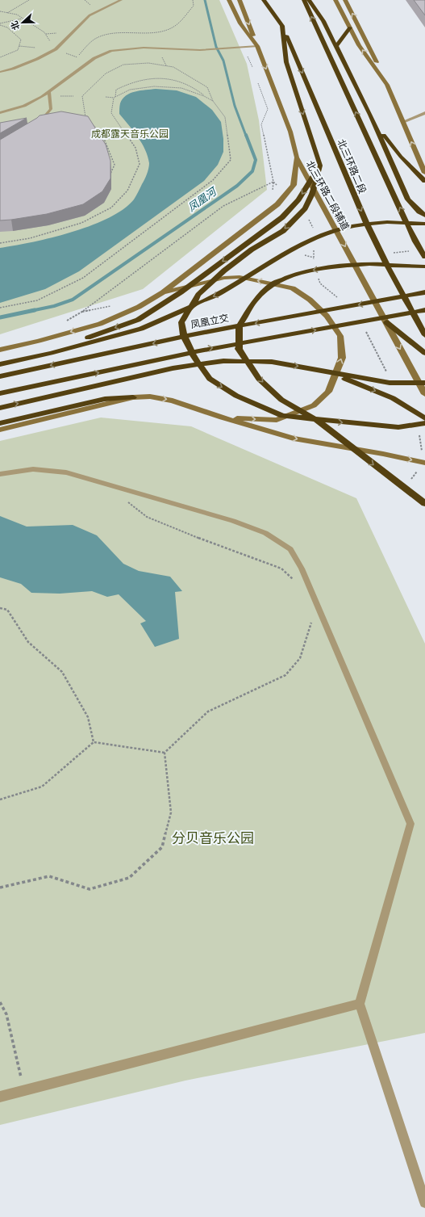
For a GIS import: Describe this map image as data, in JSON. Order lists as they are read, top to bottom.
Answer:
{
  "streets": {
    "highway": ["北三环路二段", "凤凰立交"],
    "main road": ["北三环路二段辅道"]
  },
  "one_way": ["北三环路二段辅道"],
  "water": ["凤凰河"],
  "parks": ["成都露天音乐公园", "分贝音乐公园"],
  "north": "left"
}
